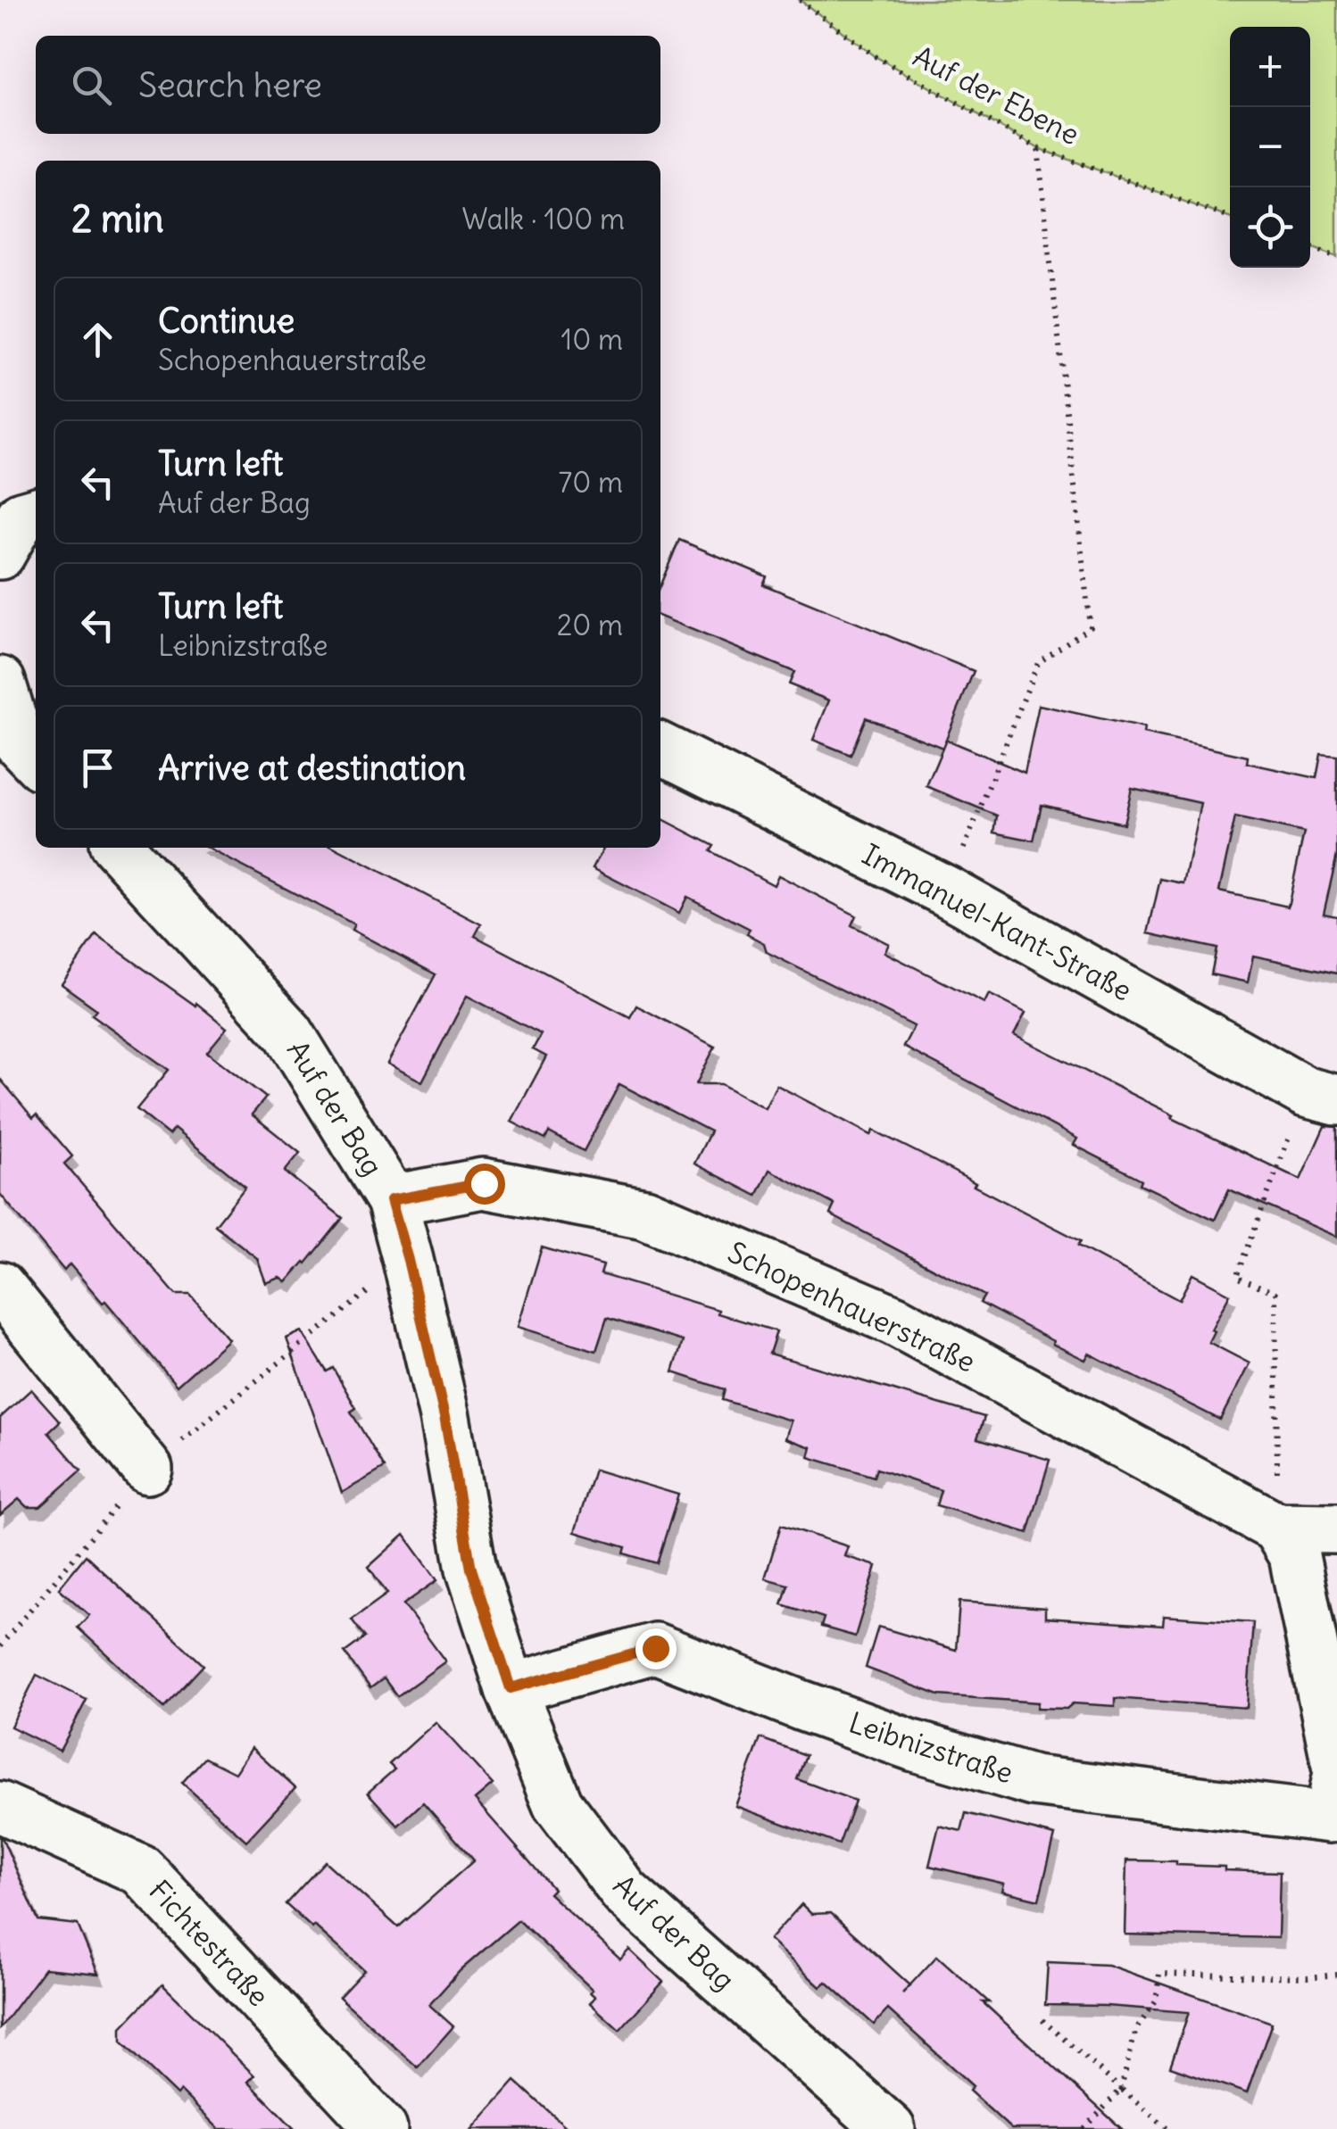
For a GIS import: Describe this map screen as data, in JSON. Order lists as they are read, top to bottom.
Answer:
{
  "streets": {
    "street": [
      "Immanuel-Kant-Straße",
      "Auf der Bag",
      "Schopenhauerstraße",
      "Leibnizstraße",
      "Fichtestraße"
    ],
    "path": ["Auf der Ebene"]
  },
  "crossings": [
    ["Auf der Bag", "Schopenhauerstraße"],
    ["Auf der Bag", "Leibnizstraße"]
  ],
  "page": {
    "map_buttons": ["+", "−"],
    "search": "Search here",
    "heading": ["2 min", "Walk · 100 m"],
    "list": [
      ["Continue", "Schopenhauerstraße", "10 m"],
      ["Turn left", "Auf der Bag", "70 m"],
      ["Turn left", "Leibnizstraße", "20 m"],
      "Arrive at destination"
    ]
  }
}
